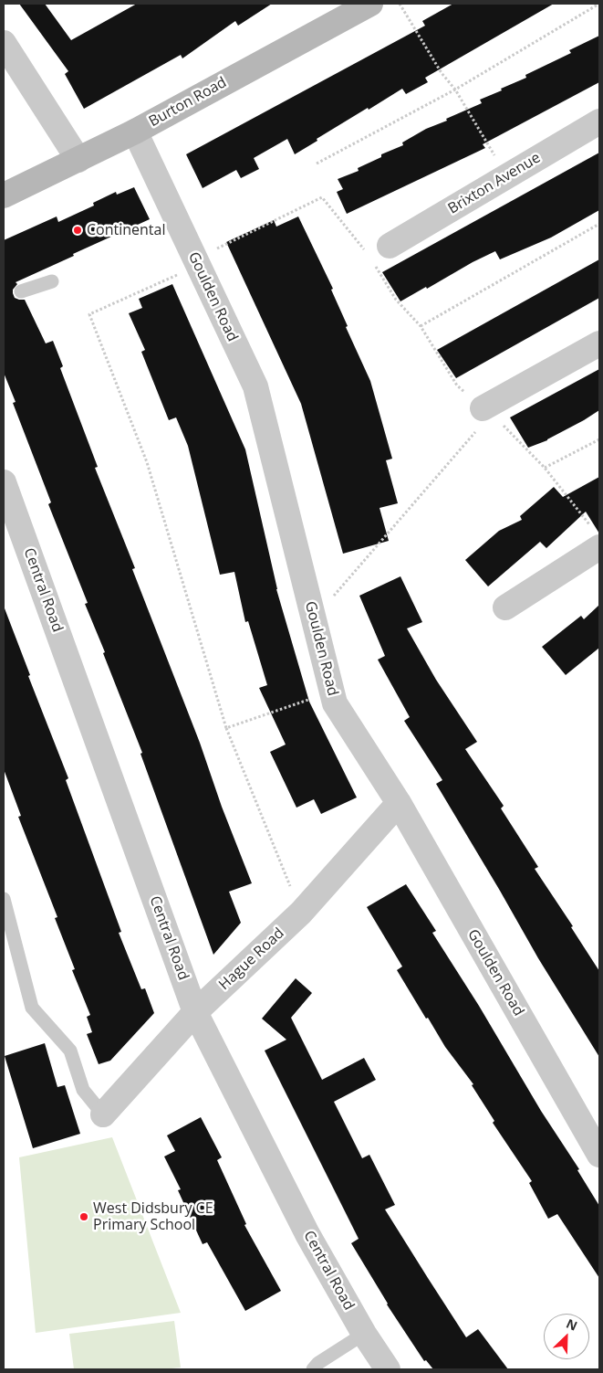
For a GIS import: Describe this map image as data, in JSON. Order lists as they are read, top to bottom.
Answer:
{
  "streets": {
    "street": [
      "Burton Road",
      "Brixton Avenue",
      "Goulden Road",
      "Central Road",
      "Hague Road"
    ]
  },
  "crossings": [
    ["Burton Road", "Goulden Road"],
    ["Goulden Road", "Hague Road"],
    ["Central Road", "Hague Road"]
  ],
  "places": ["Continental", "West Didsbury CE Primary School"],
  "north": "top right"
}
